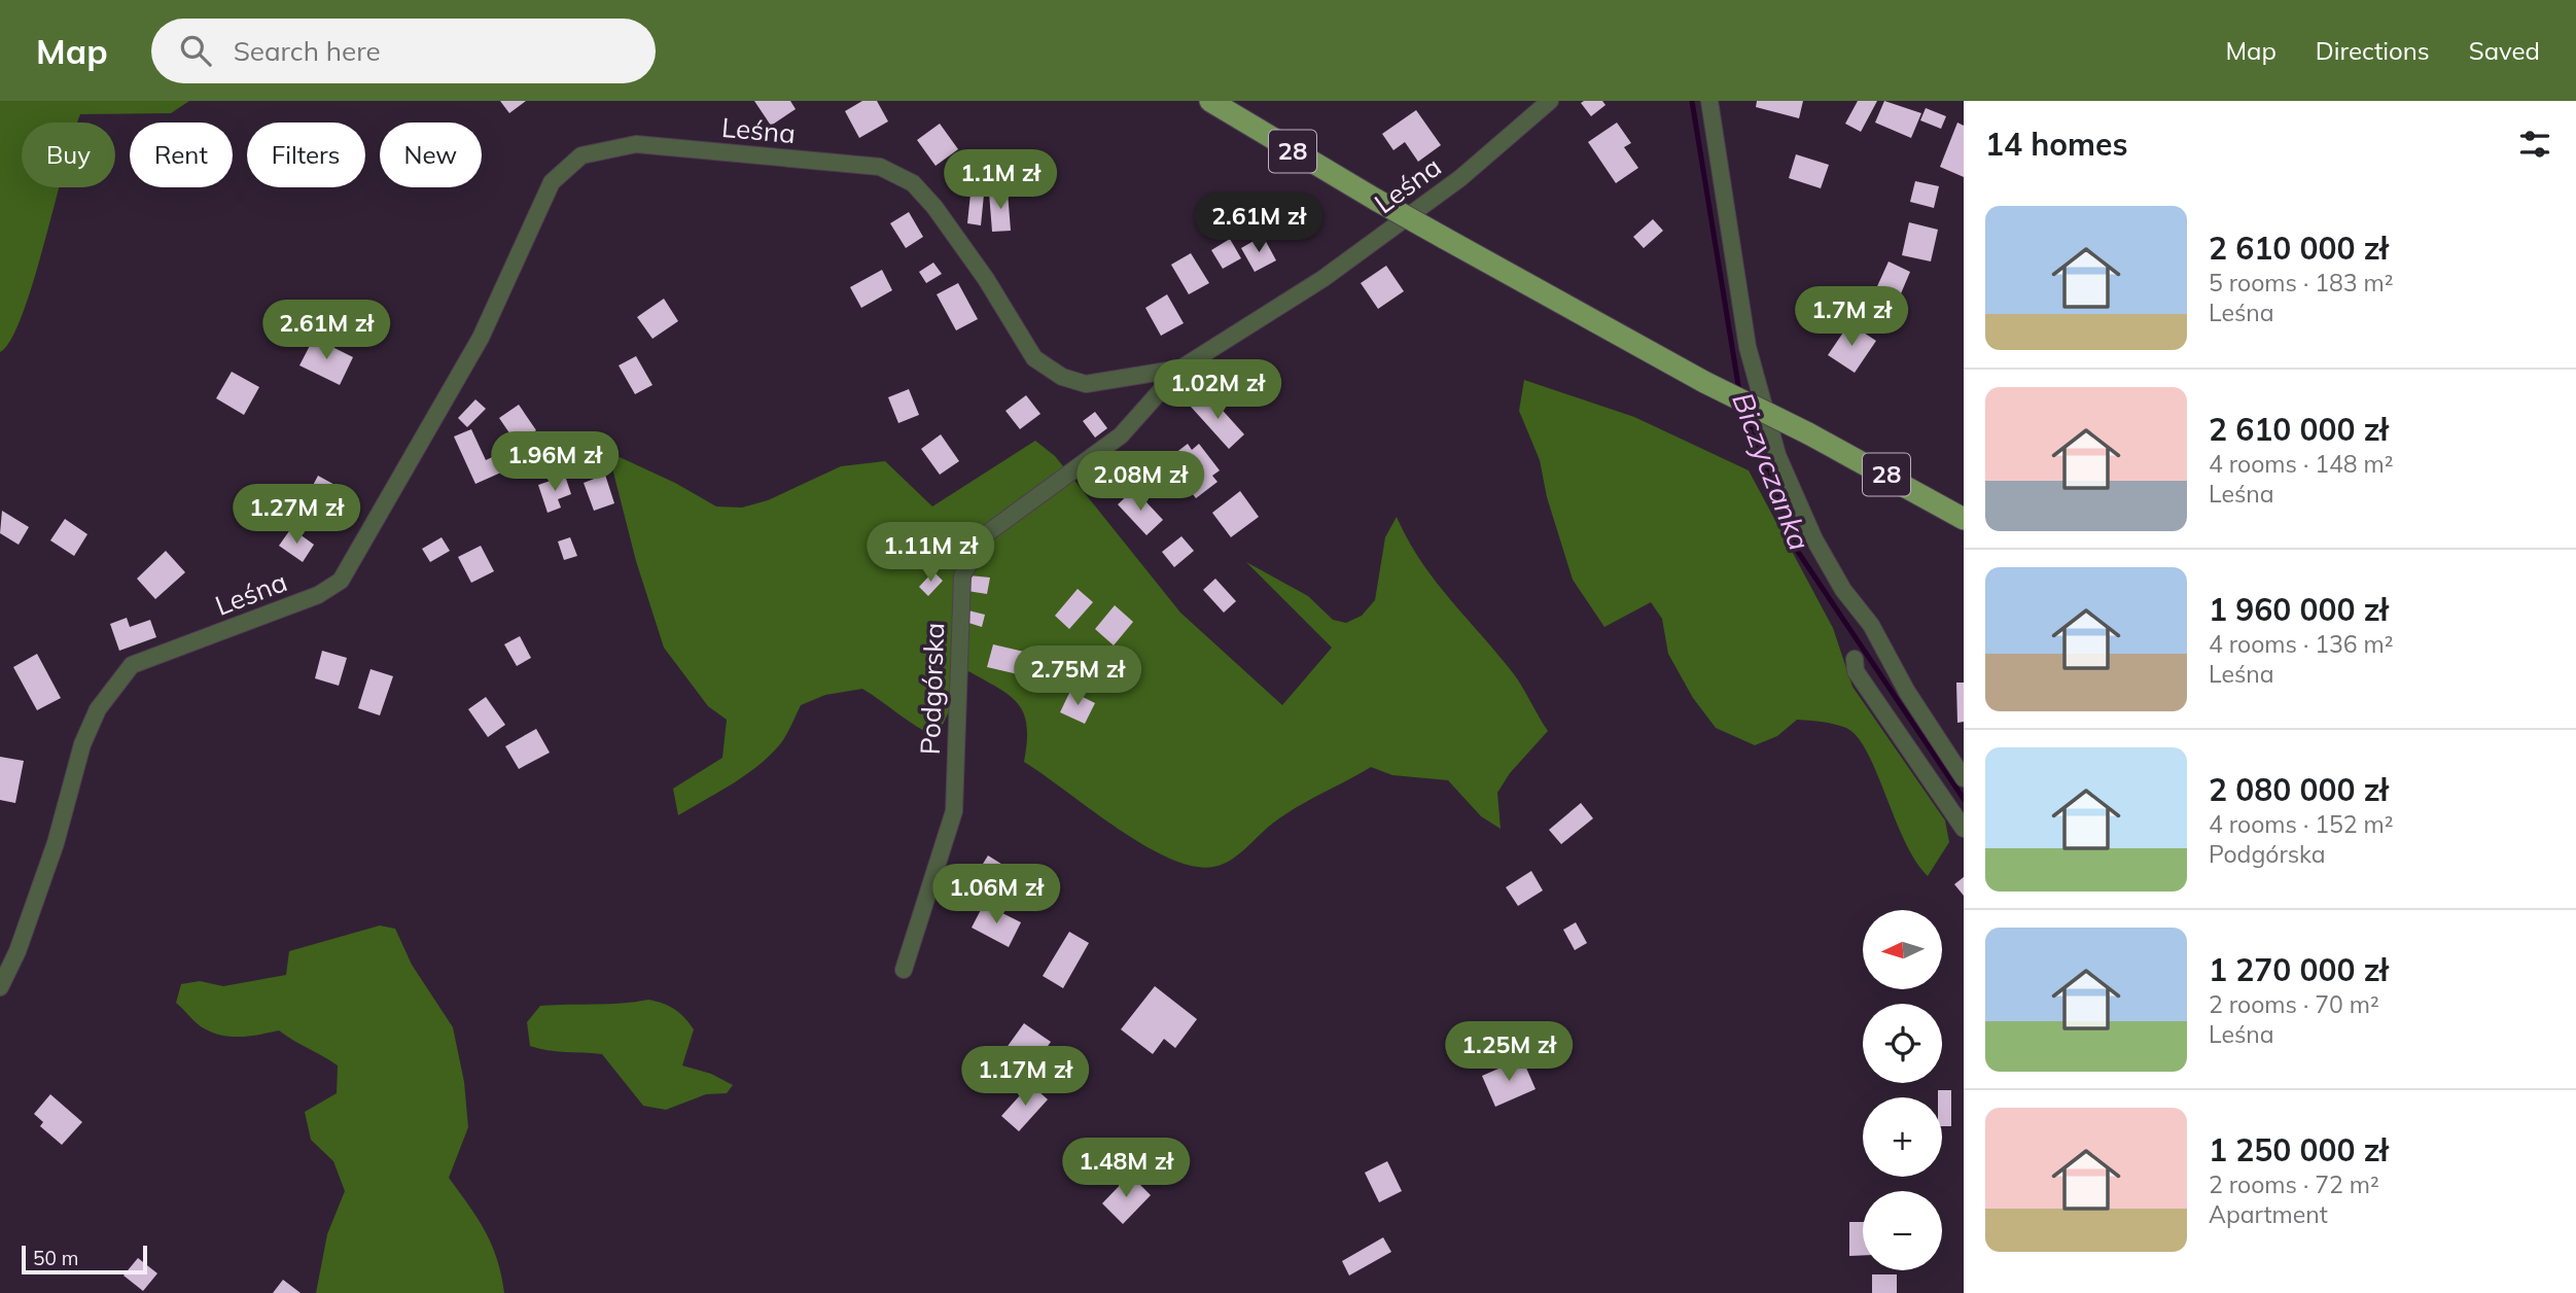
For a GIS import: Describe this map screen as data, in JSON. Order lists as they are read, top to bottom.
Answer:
{
  "streets": {
    "main road": ["28"],
    "street": ["Leśna", "Podgórska"]
  },
  "crossings": [
    ["Leśna", "Podgórska"]
  ],
  "water": ["Biczyczanka"],
  "scale_bar": "50 m",
  "north": "left",
  "page": {
    "header": "Map",
    "search": "Search here",
    "nav": ["Map", "Directions", "Saved"],
    "heading": "14 homes",
    "chip": [
      "Buy",
      "Rent",
      "Filters",
      "New"
    ],
    "price": [
      "1.1M zł",
      "2.61M zł",
      "1.7M zł",
      "2.61M zł",
      "1.02M zł",
      "1.96M zł",
      "2.08M zł",
      "1.27M zł",
      "1.11M zł",
      "2.75M zł",
      "1.06M zł",
      "1.25M zł",
      "1.17M zł",
      "1.48M zł"
    ],
    "list": [
      {
        "name": "2 610 000 zł",
        "note": "5 rooms · 183 m² · Leśna"
      },
      {
        "name": "2 610 000 zł",
        "note": "4 rooms · 148 m² · Leśna"
      },
      {
        "name": "1 960 000 zł",
        "note": "4 rooms · 136 m² · Leśna"
      },
      {
        "name": "2 080 000 zł",
        "note": "4 rooms · 152 m² · Podgórska"
      },
      {
        "name": "1 270 000 zł",
        "note": "2 rooms · 70 m² · Leśna"
      },
      {
        "name": "1 250 000 zł",
        "note": "2 rooms · 72 m² · Apartment"
      }
    ],
    "map_buttons": ["+", "−"],
    "scale": "50 m"
  }
}
